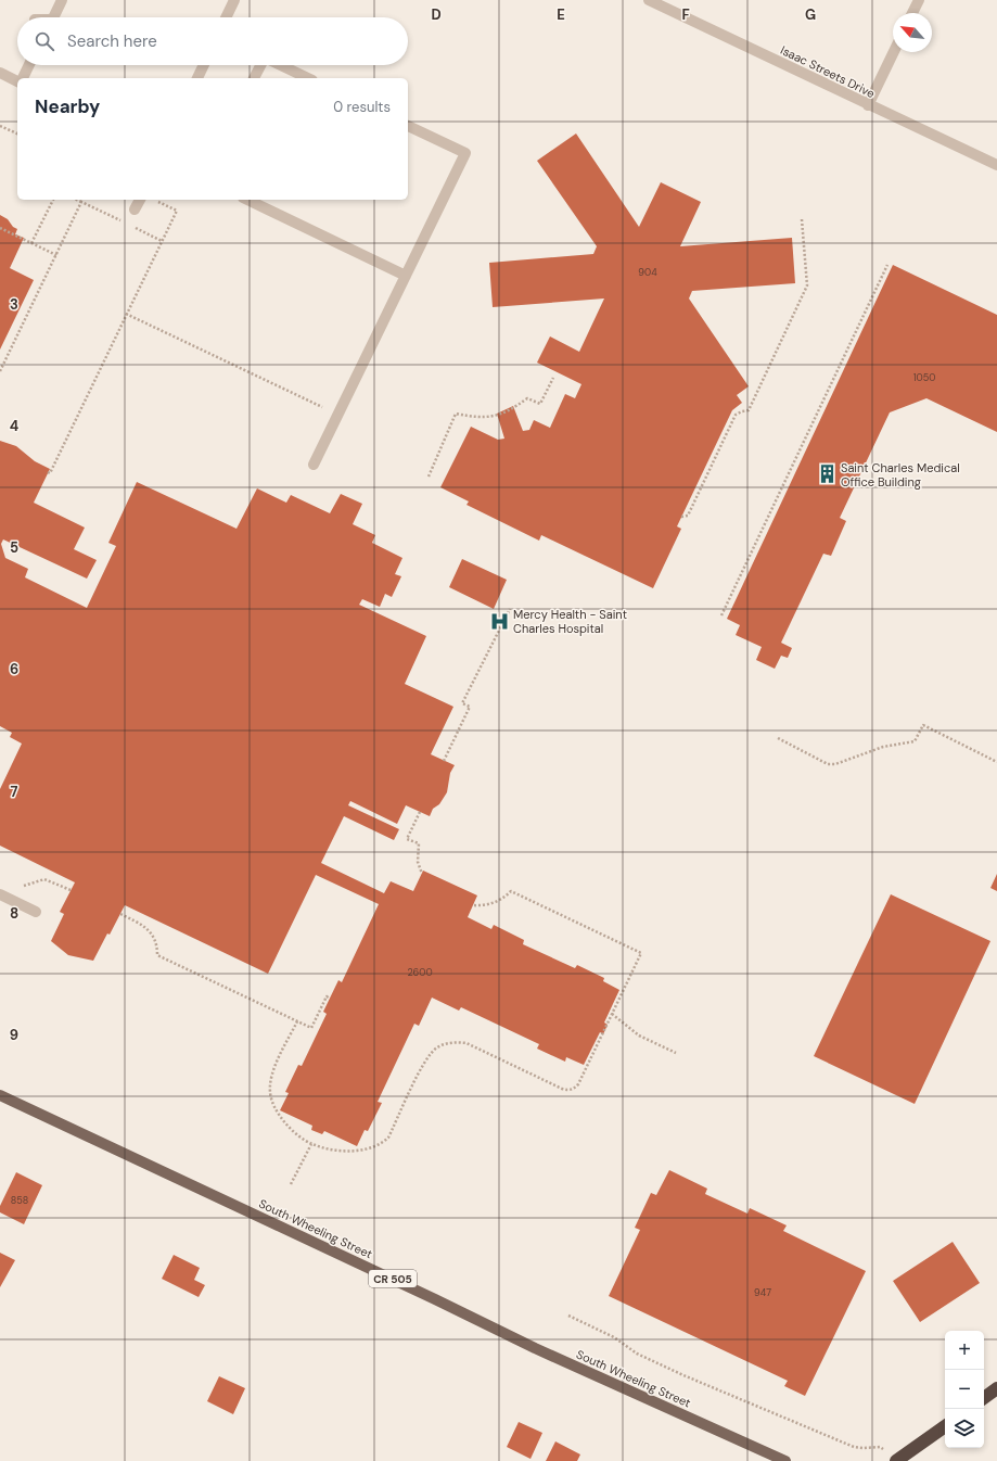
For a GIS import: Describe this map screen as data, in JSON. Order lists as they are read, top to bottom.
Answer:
{
  "streets": {
    "main road": ["South Wheeling Street", "CR 505"],
    "street": ["Isaac Streets Drive"]
  },
  "places": {
    "building": ["Saint Charles Medical Office Building"],
    "hospital": ["Mercy Health - Saint Charles Hospital"]
  },
  "house_numbers": [
    "904",
    "1050",
    "2600",
    "858",
    "947"
  ],
  "north": "top left",
  "page": {
    "search": "Search here",
    "heading": ["Nearby", "0 results"],
    "map_buttons": ["+", "−"]
  },
  "grid": {
    "columns": [
      "D",
      "E",
      "F",
      "G"
    ],
    "rows": [
      "3",
      "4",
      "5",
      "6",
      "7",
      "8",
      "9"
    ]
  }
}
